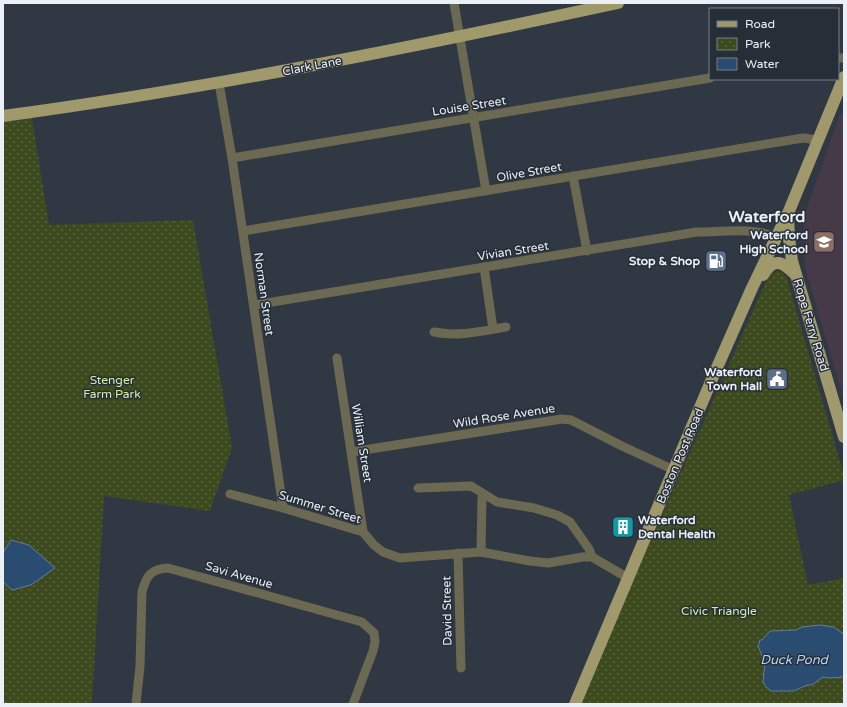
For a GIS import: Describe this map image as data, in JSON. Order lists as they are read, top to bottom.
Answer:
{
  "streets": {
    "main road": ["Clark Lane", "Rope Ferry Road", "Boston Post Road"],
    "street": [
      "Louise Street",
      "Olive Street",
      "Vivian Street",
      "Norman Street",
      "Wild Rose Avenue",
      "William Street",
      "Summer Street",
      "Savi Avenue",
      "David Street"
    ]
  },
  "crossings": [
    ["Clark Lane", "Norman Street"],
    ["Louise Street", "Norman Street"],
    ["Olive Street", "Norman Street"],
    ["Olive Street", "Boston Post Road"],
    ["Vivian Street", "Norman Street"],
    ["Vivian Street", "Boston Post Road"],
    ["Norman Street", "Summer Street"],
    ["Rope Ferry Road", "Boston Post Road"],
    ["Wild Rose Avenue", "William Street"],
    ["Wild Rose Avenue", "Boston Post Road"],
    ["William Street", "Summer Street"],
    ["Summer Street", "David Street"]
  ],
  "districts": ["Waterford"],
  "water": ["Duck Pond"],
  "parks": ["Stenger Farm Park", "Civic Triangle"],
  "places": {
    "school or university": ["Waterford High School"],
    "fuel station": ["Stop & Shop"],
    "public building": ["Waterford Town Hall"],
    "building": ["Waterford Dental Health"]
  },
  "legend": ["Road", "Park", "Water"]
}
